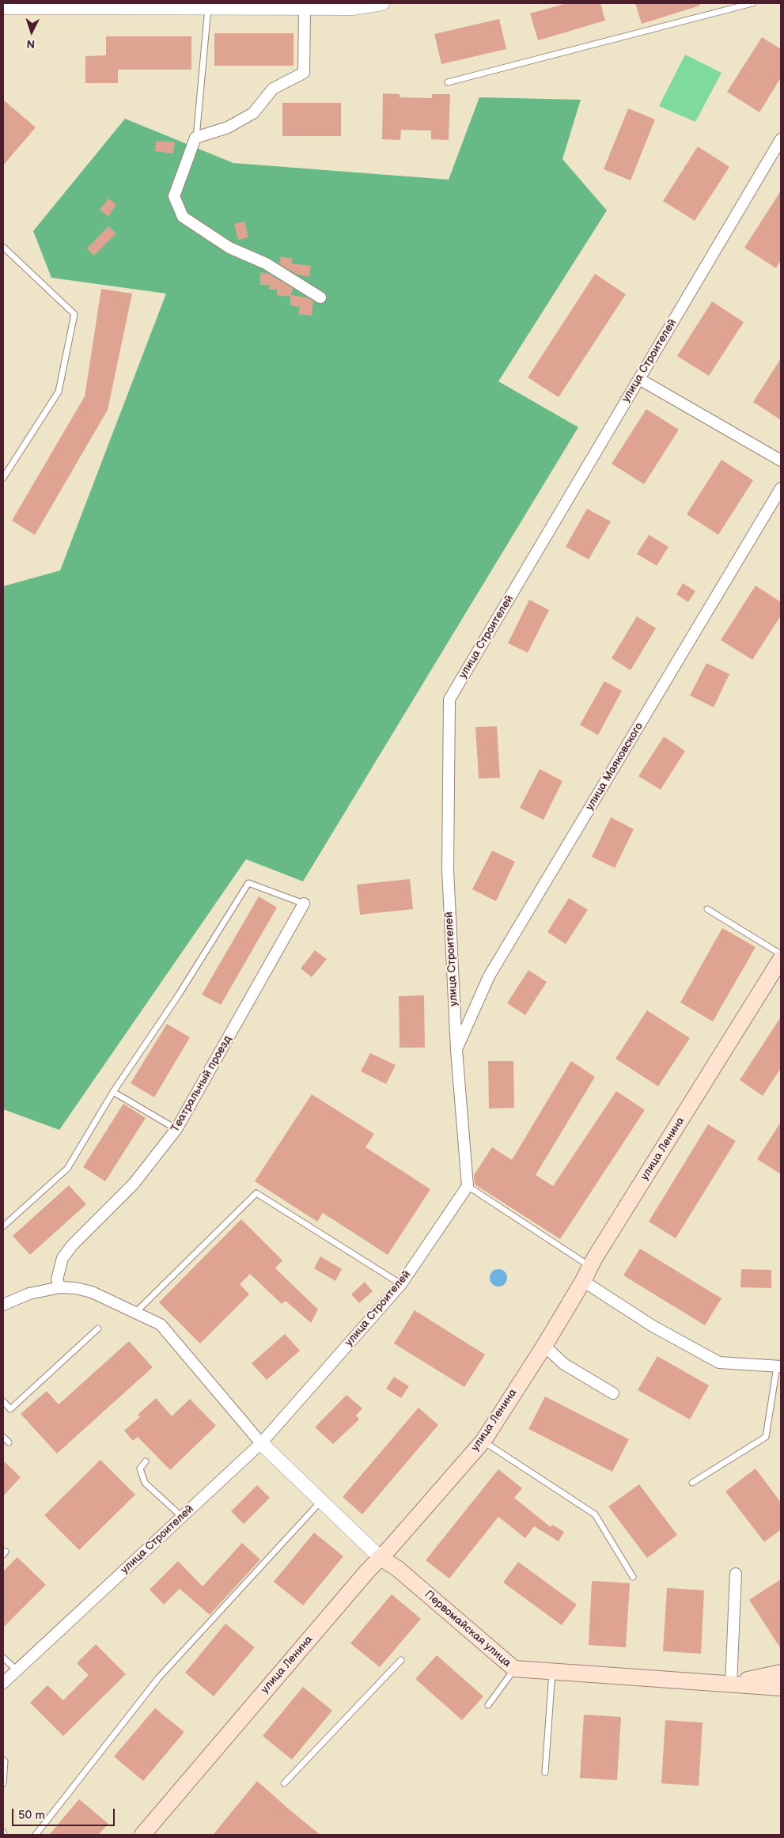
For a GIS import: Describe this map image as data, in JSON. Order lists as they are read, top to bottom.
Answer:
{
  "streets": {
    "main road": ["улица Ленина", "Первомайская улица"],
    "street": ["улица Строителей", "улица Маяковского", "Театральный проезд"]
  },
  "crossings": [
    ["улица Строителей", "улица Маяковского"],
    ["улица Строителей", "Первомайская улица"],
    ["улица Ленина", "Первомайская улица"]
  ],
  "scale_bar": "50 m",
  "north": "bottom"
}
